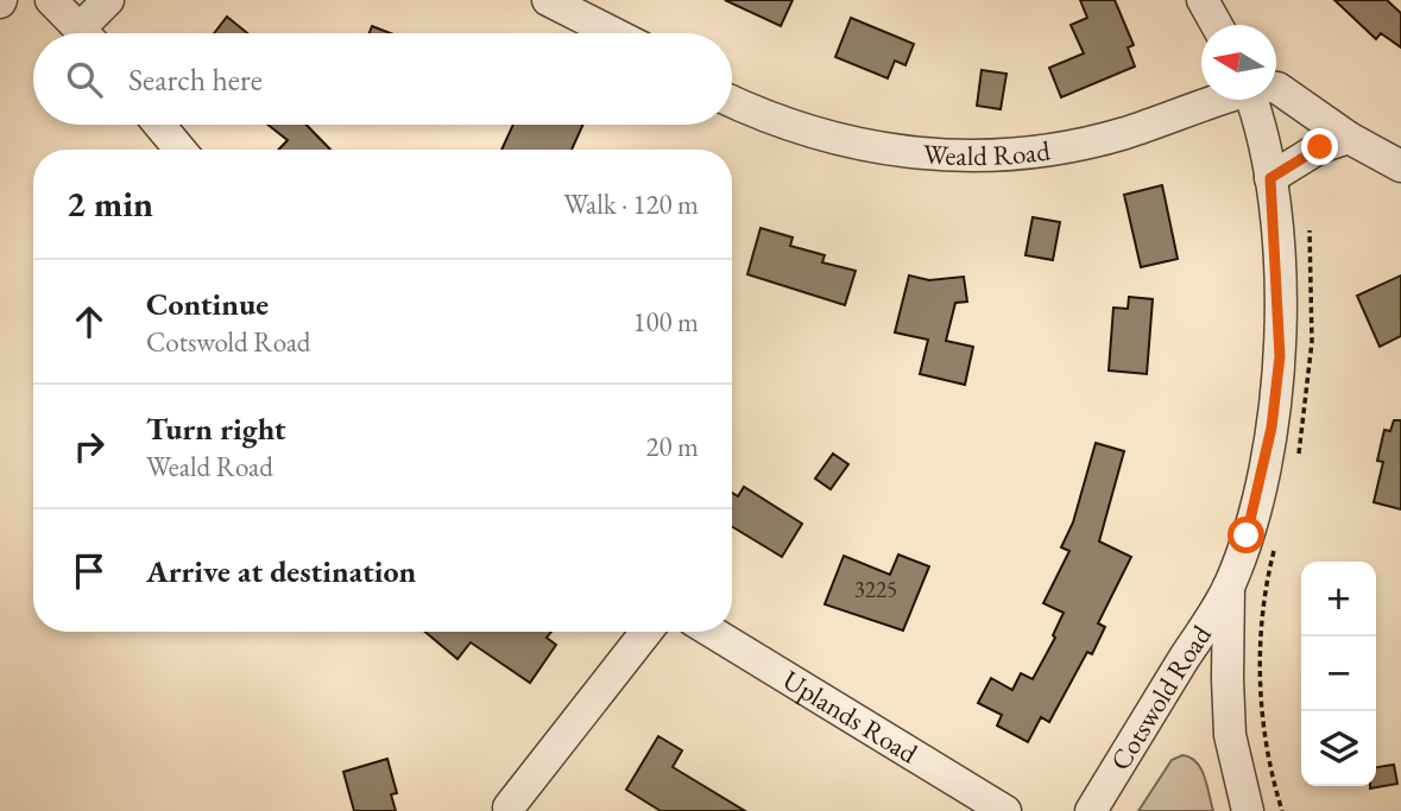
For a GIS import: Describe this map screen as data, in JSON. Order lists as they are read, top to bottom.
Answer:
{
  "streets": {
    "street": ["Weald Road", "Cotswold Road", "Uplands Road"]
  },
  "house_numbers": ["3225"],
  "north": "left",
  "page": {
    "search": "Search here",
    "heading": ["2 min", "Walk · 120 m"],
    "list": [
      ["Continue", "Cotswold Road", "100 m"],
      ["Turn right", "Weald Road", "20 m"],
      "Arrive at destination"
    ],
    "map_buttons": ["+", "−"]
  }
}
